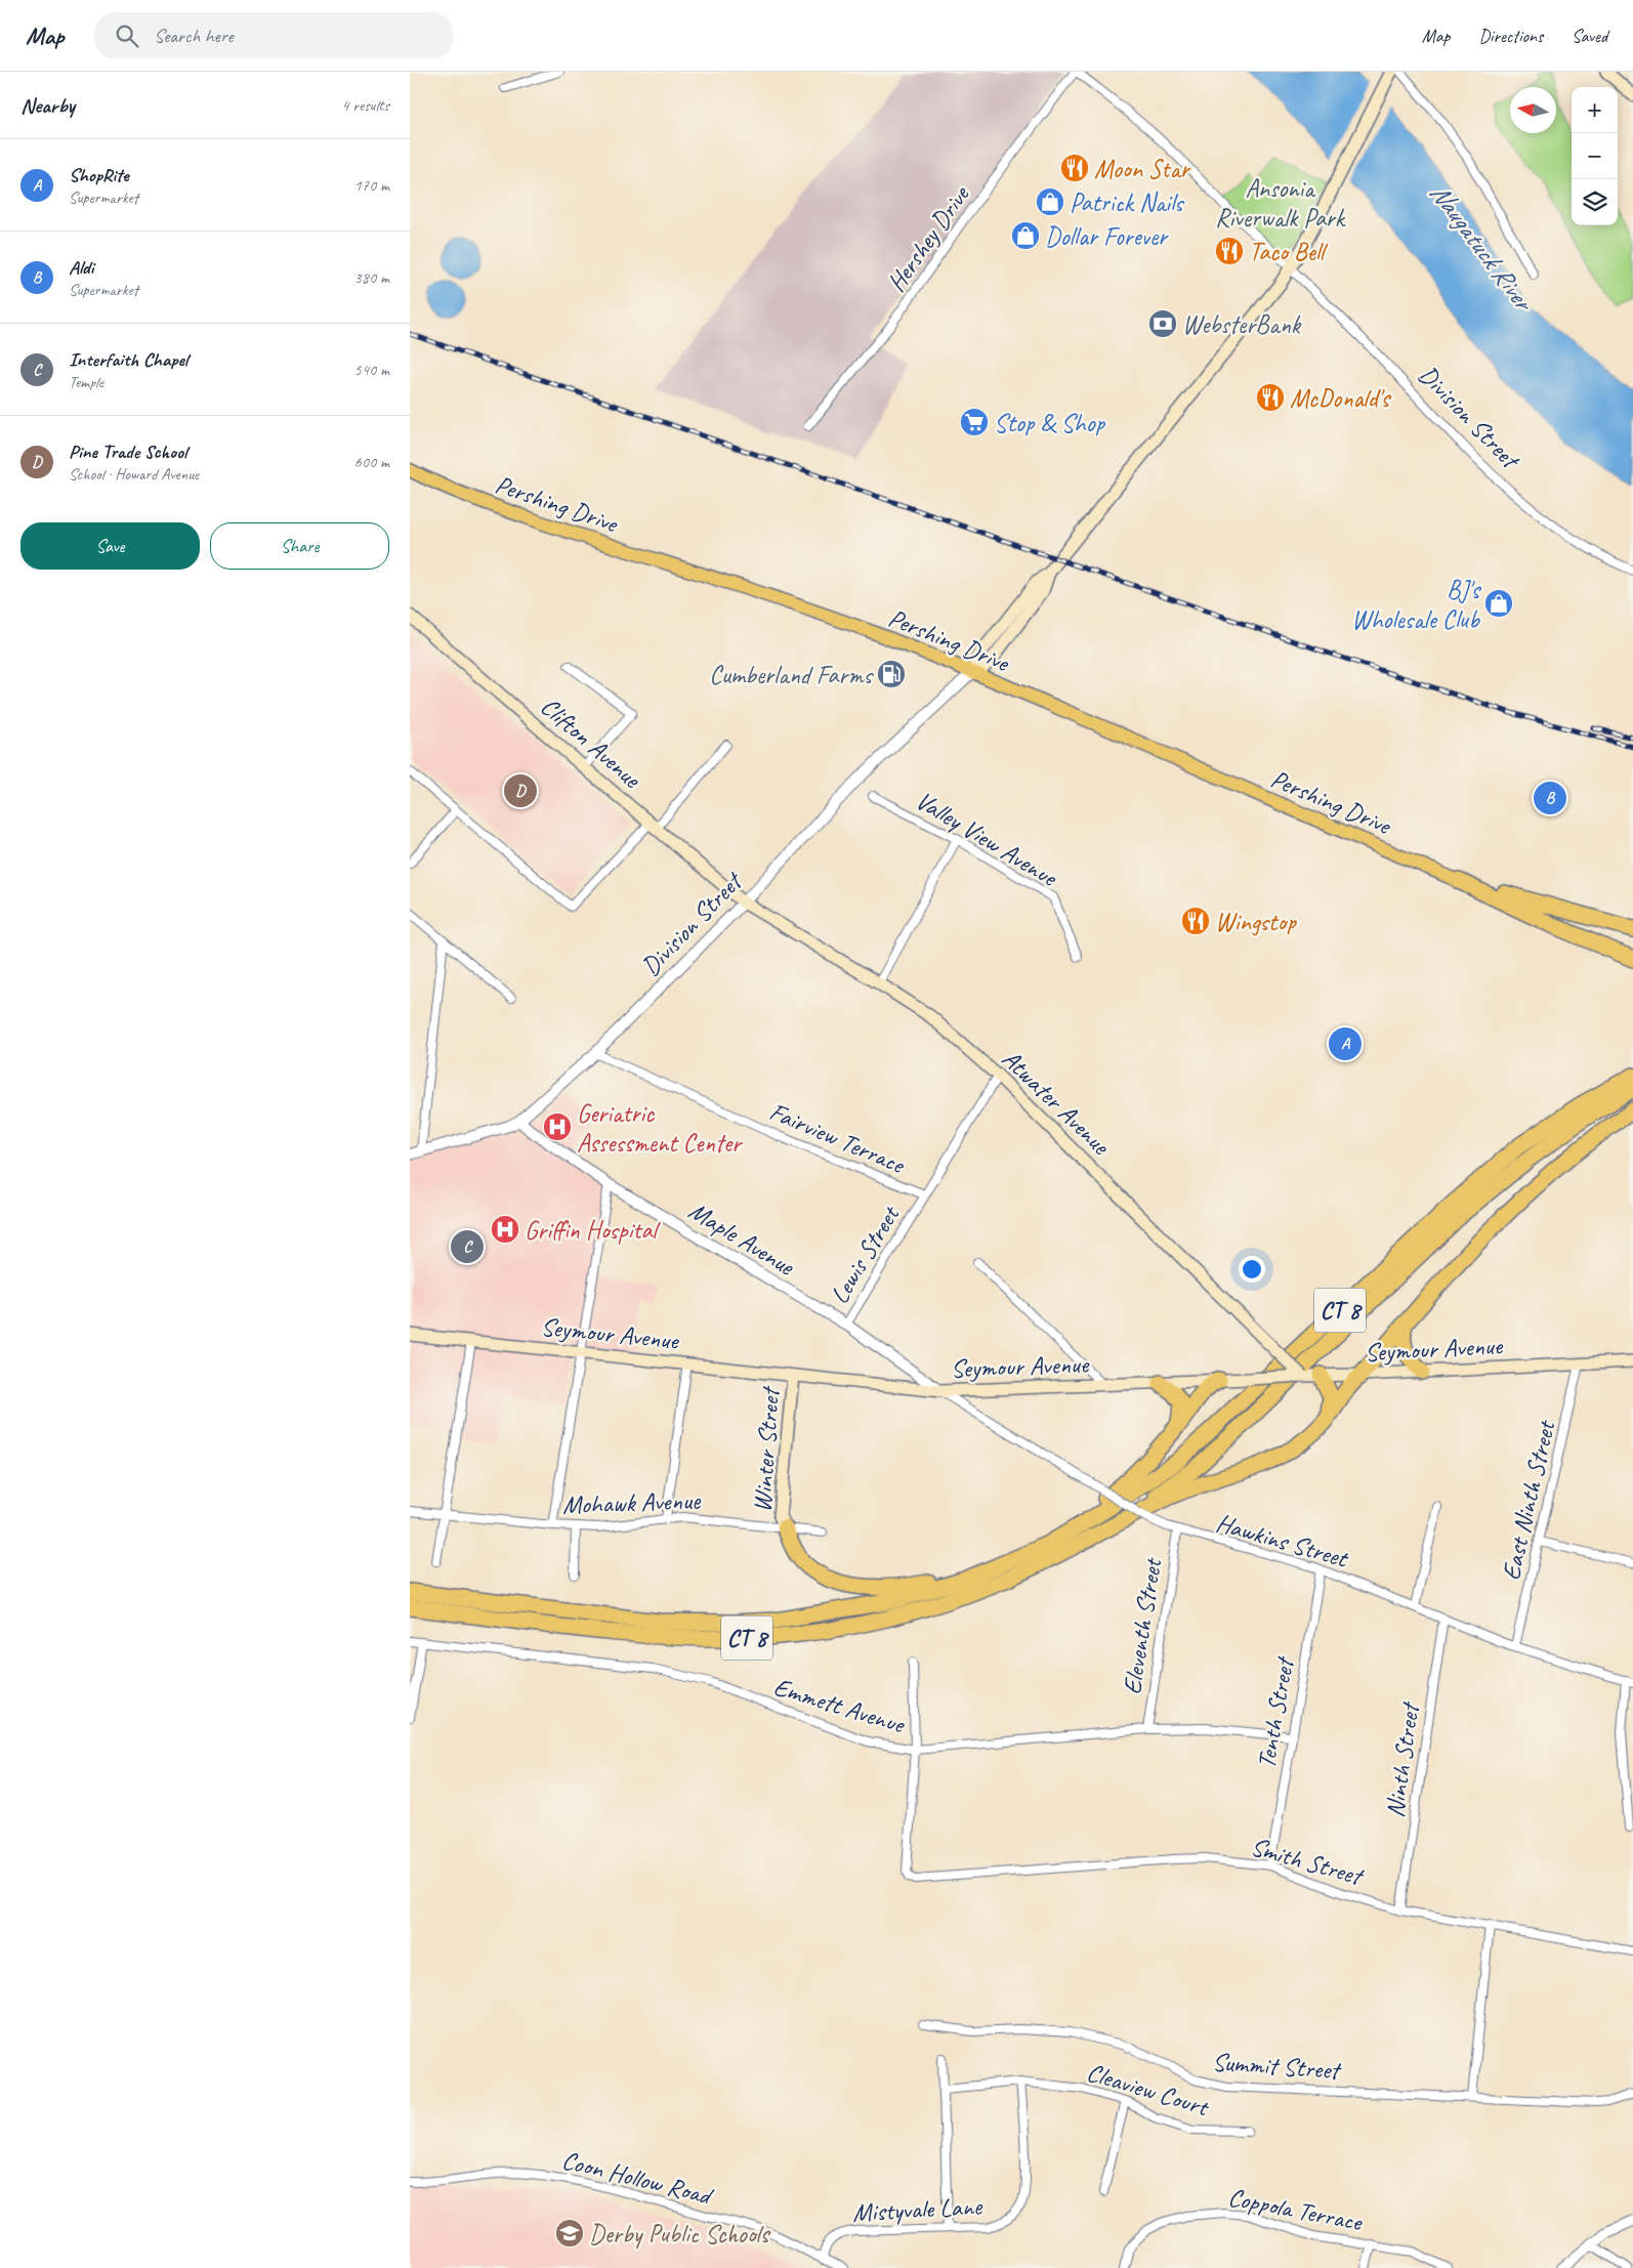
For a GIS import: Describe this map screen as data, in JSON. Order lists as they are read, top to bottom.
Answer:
{
  "streets": {
    "highway": ["CT 8"],
    "main road": [
      "Division Street",
      "Pershing Drive",
      "Clifton Avenue",
      "Atwater Avenue",
      "Seymour Avenue",
      "Winter Street"
    ],
    "street": [
      "Hershey Drive",
      "Valley View Avenue",
      "Fairview Terrace",
      "Maple Avenue",
      "Lewis Street",
      "East Ninth Street",
      "Mohawk Avenue",
      "Hawkins Street",
      "Eleventh Street",
      "Emmett Avenue",
      "Tenth Street",
      "Ninth Street",
      "Smith Street",
      "Summit Street",
      "Cleaview Court",
      "Coon Hollow Road",
      "Mistyvale Lane",
      "Coppola Terrace"
    ]
  },
  "crossings": [
    ["Division Street", "Pershing Drive"],
    ["Division Street", "Clifton Avenue"],
    ["Division Street", "Atwater Avenue"],
    ["Division Street", "Fairview Terrace"],
    ["Division Street", "Maple Avenue"],
    ["Clifton Avenue", "Atwater Avenue"],
    ["Atwater Avenue", "Lewis Street"],
    ["Atwater Avenue", "Seymour Avenue"],
    ["Fairview Terrace", "Lewis Street"],
    ["Maple Avenue", "Lewis Street"],
    ["Maple Avenue", "Seymour Avenue"],
    ["Maple Avenue", "Hawkins Street"],
    ["Seymour Avenue", "Winter Street"],
    ["Seymour Avenue", "East Ninth Street"],
    ["Seymour Avenue", "Hawkins Street"],
    ["Winter Street", "Mohawk Avenue"],
    ["East Ninth Street", "Hawkins Street"],
    ["Hawkins Street", "Eleventh Street"],
    ["Hawkins Street", "Tenth Street"],
    ["Hawkins Street", "Ninth Street"],
    ["Eleventh Street", "Emmett Avenue"],
    ["Emmett Avenue", "Tenth Street"],
    ["Emmett Avenue", "Smith Street"],
    ["Tenth Street", "Smith Street"],
    ["Ninth Street", "Smith Street"],
    ["Cleaview Court", "Mistyvale Lane"],
    ["Coon Hollow Road", "Mistyvale Lane"]
  ],
  "water": ["Naugatuck River"],
  "parks": ["Ansonia Riverwalk Park"],
  "places": {
    "restaurant": [
      "Moon Star",
      "Taco Bell",
      "McDonald's",
      "Wingstop"
    ],
    "shop": ["Patrick Nails", "Dollar Forever", "BJ's Wholesale Club"],
    "bank": ["WebsterBank"],
    "supermarket": ["Stop & Shop"],
    "fuel station": ["Cumberland Farms"],
    "hospital": ["Geriatric Assessment Center", "Griffin Hospital"],
    "school or university": ["Derby Public Schools"]
  },
  "north": "left",
  "page": {
    "header": "Map",
    "search": "Search here",
    "nav": ["Map", "Directions", "Saved"],
    "heading": ["Nearby", "4 results"],
    "map_buttons": ["+", "−"],
    "list": [
      {
        "mark": "A",
        "name": "ShopRite",
        "note": "Supermarket",
        "value": "170 m"
      },
      {
        "mark": "B",
        "name": "Aldi",
        "note": "Supermarket",
        "value": "380 m"
      },
      {
        "mark": "C",
        "name": "Interfaith Chapel",
        "note": "Temple",
        "value": "540 m"
      },
      {
        "mark": "D",
        "name": "Pine Trade School",
        "note": "School · Howard Avenue",
        "value": "600 m"
      }
    ],
    "buttons": ["Save", "Share"],
    "pins": [
      "D",
      "B",
      "A",
      "C"
    ]
  }
}
